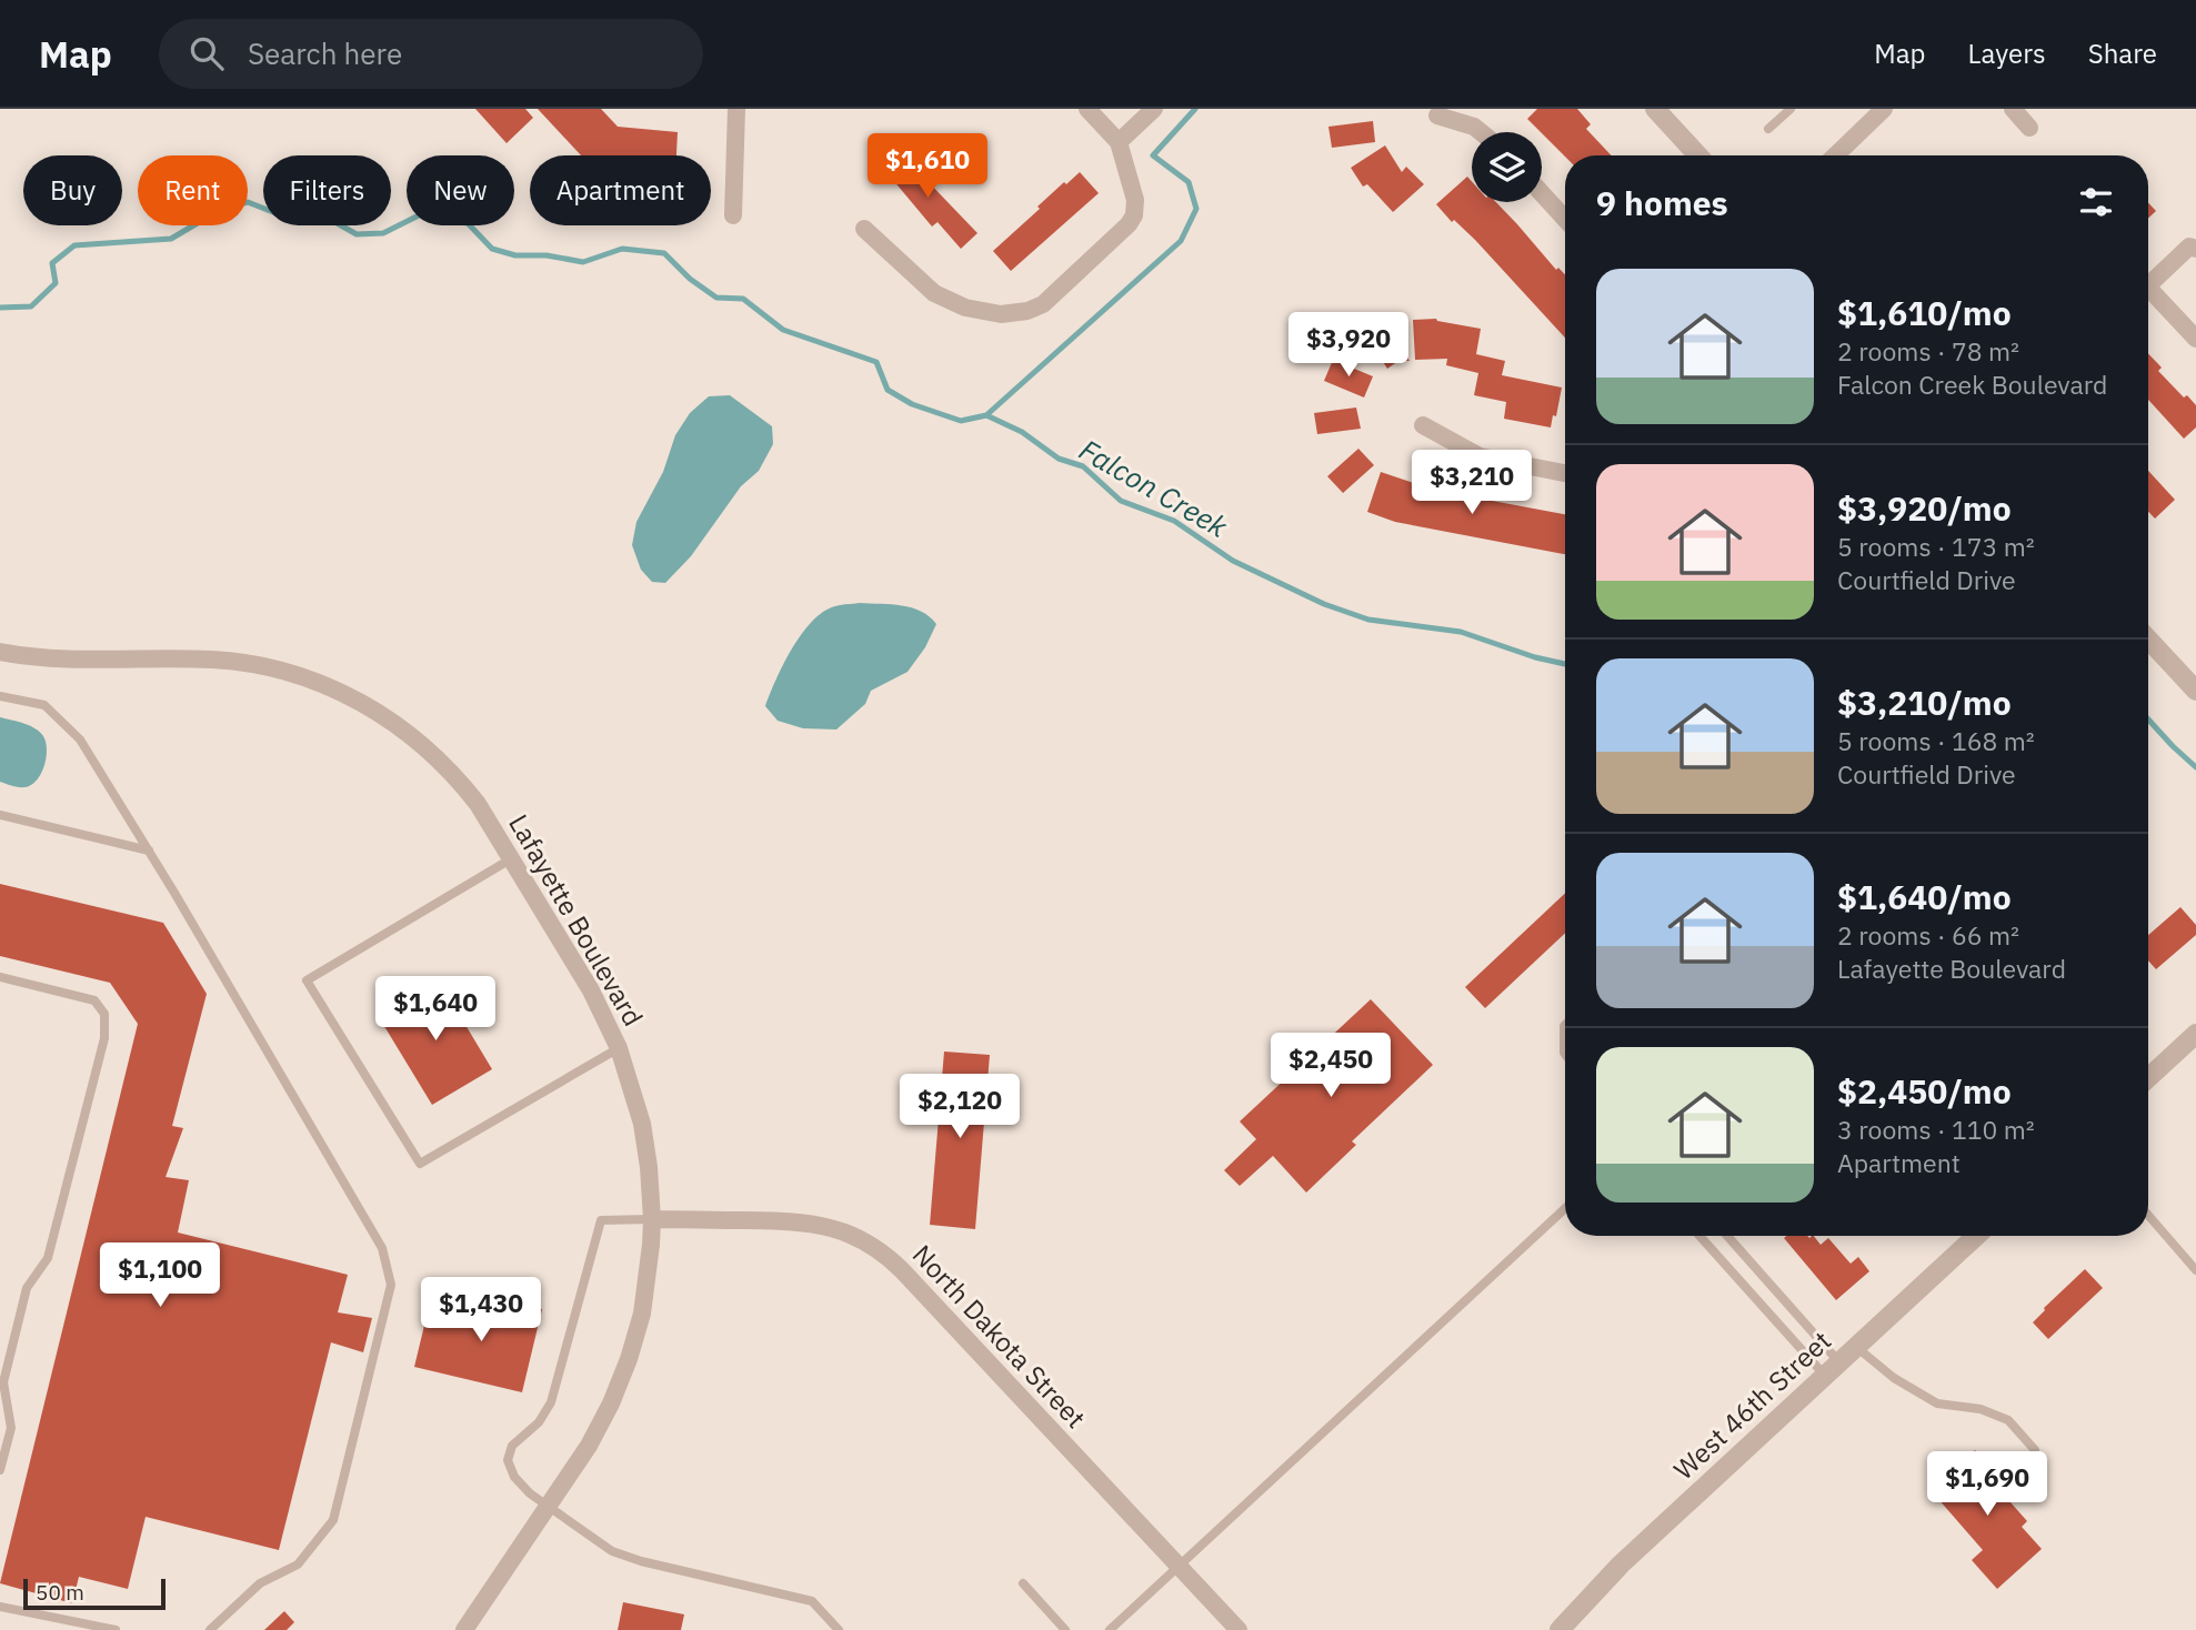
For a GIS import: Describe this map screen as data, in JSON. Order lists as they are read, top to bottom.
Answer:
{
  "streets": {
    "street": ["Lafayette Boulevard", "North Dakota Street", "West 46th Street"]
  },
  "crossings": [
    ["Lafayette Boulevard", "North Dakota Street"]
  ],
  "water": ["Falcon Creek"],
  "scale_bar": "50 m",
  "page": {
    "header": "Map",
    "search": "Search here",
    "nav": ["Map", "Layers", "Share"],
    "price": [
      "$1,610",
      "$3,920",
      "$3,210",
      "$1,640",
      "$2,450",
      "$2,120",
      "$1,100",
      "$1,430",
      "$1,690"
    ],
    "chip": [
      "Buy",
      "Rent",
      "Filters",
      "New",
      "Apartment"
    ],
    "heading": "9 homes",
    "list": [
      {
        "name": "$1,610/mo",
        "note": "2 rooms · 78 m² · Falcon Creek Boulevard"
      },
      {
        "name": "$3,920/mo",
        "note": "5 rooms · 173 m² · Courtfield Drive"
      },
      {
        "name": "$3,210/mo",
        "note": "5 rooms · 168 m² · Courtfield Drive"
      },
      {
        "name": "$1,640/mo",
        "note": "2 rooms · 66 m² · Lafayette Boulevard"
      },
      {
        "name": "$2,450/mo",
        "note": "3 rooms · 110 m² · Apartment"
      }
    ],
    "scale": "50 m"
  }
}
